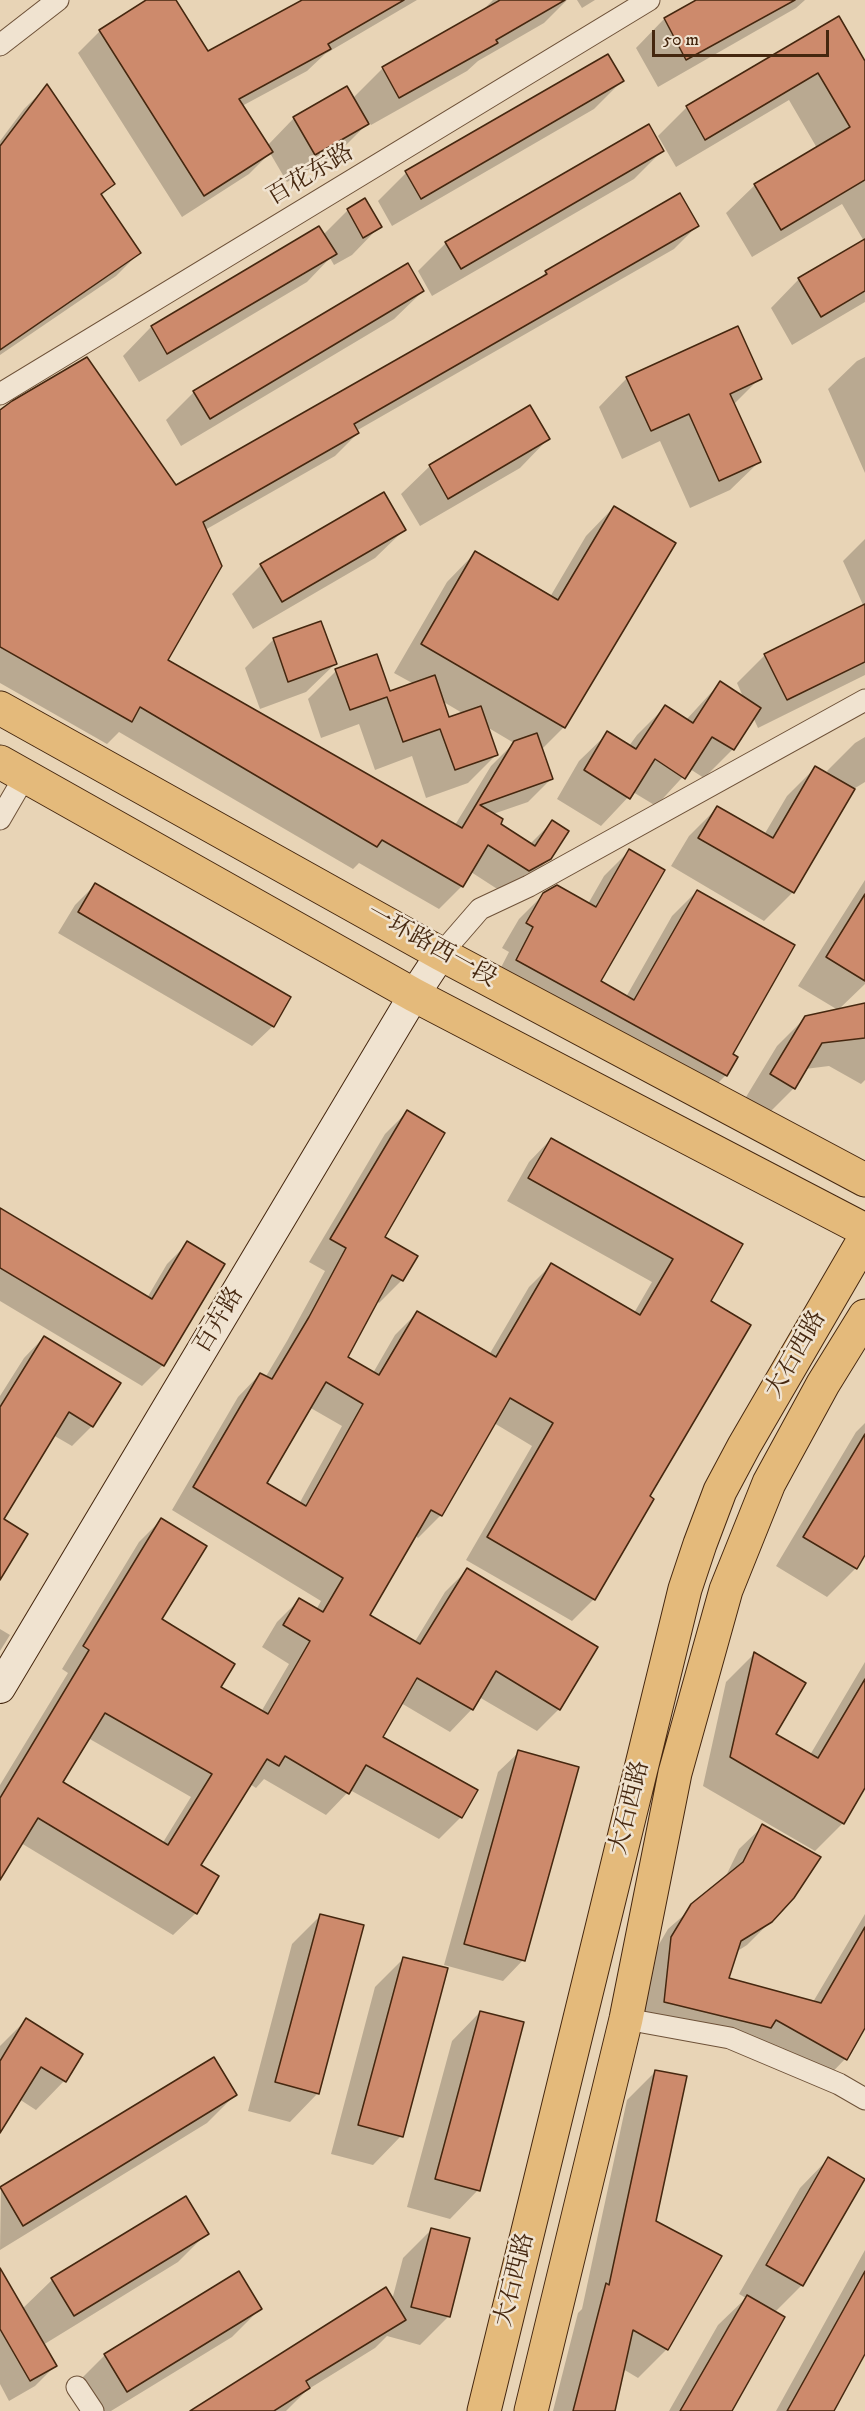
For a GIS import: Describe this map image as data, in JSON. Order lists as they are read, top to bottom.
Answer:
{
  "streets": {
    "main road": ["一环路西一段", "大石西路"],
    "street": ["百花东路", "百卉路"]
  },
  "crossings": [
    ["一环路西一段", "百卉路"]
  ],
  "scale_bar": "50 m"
}
